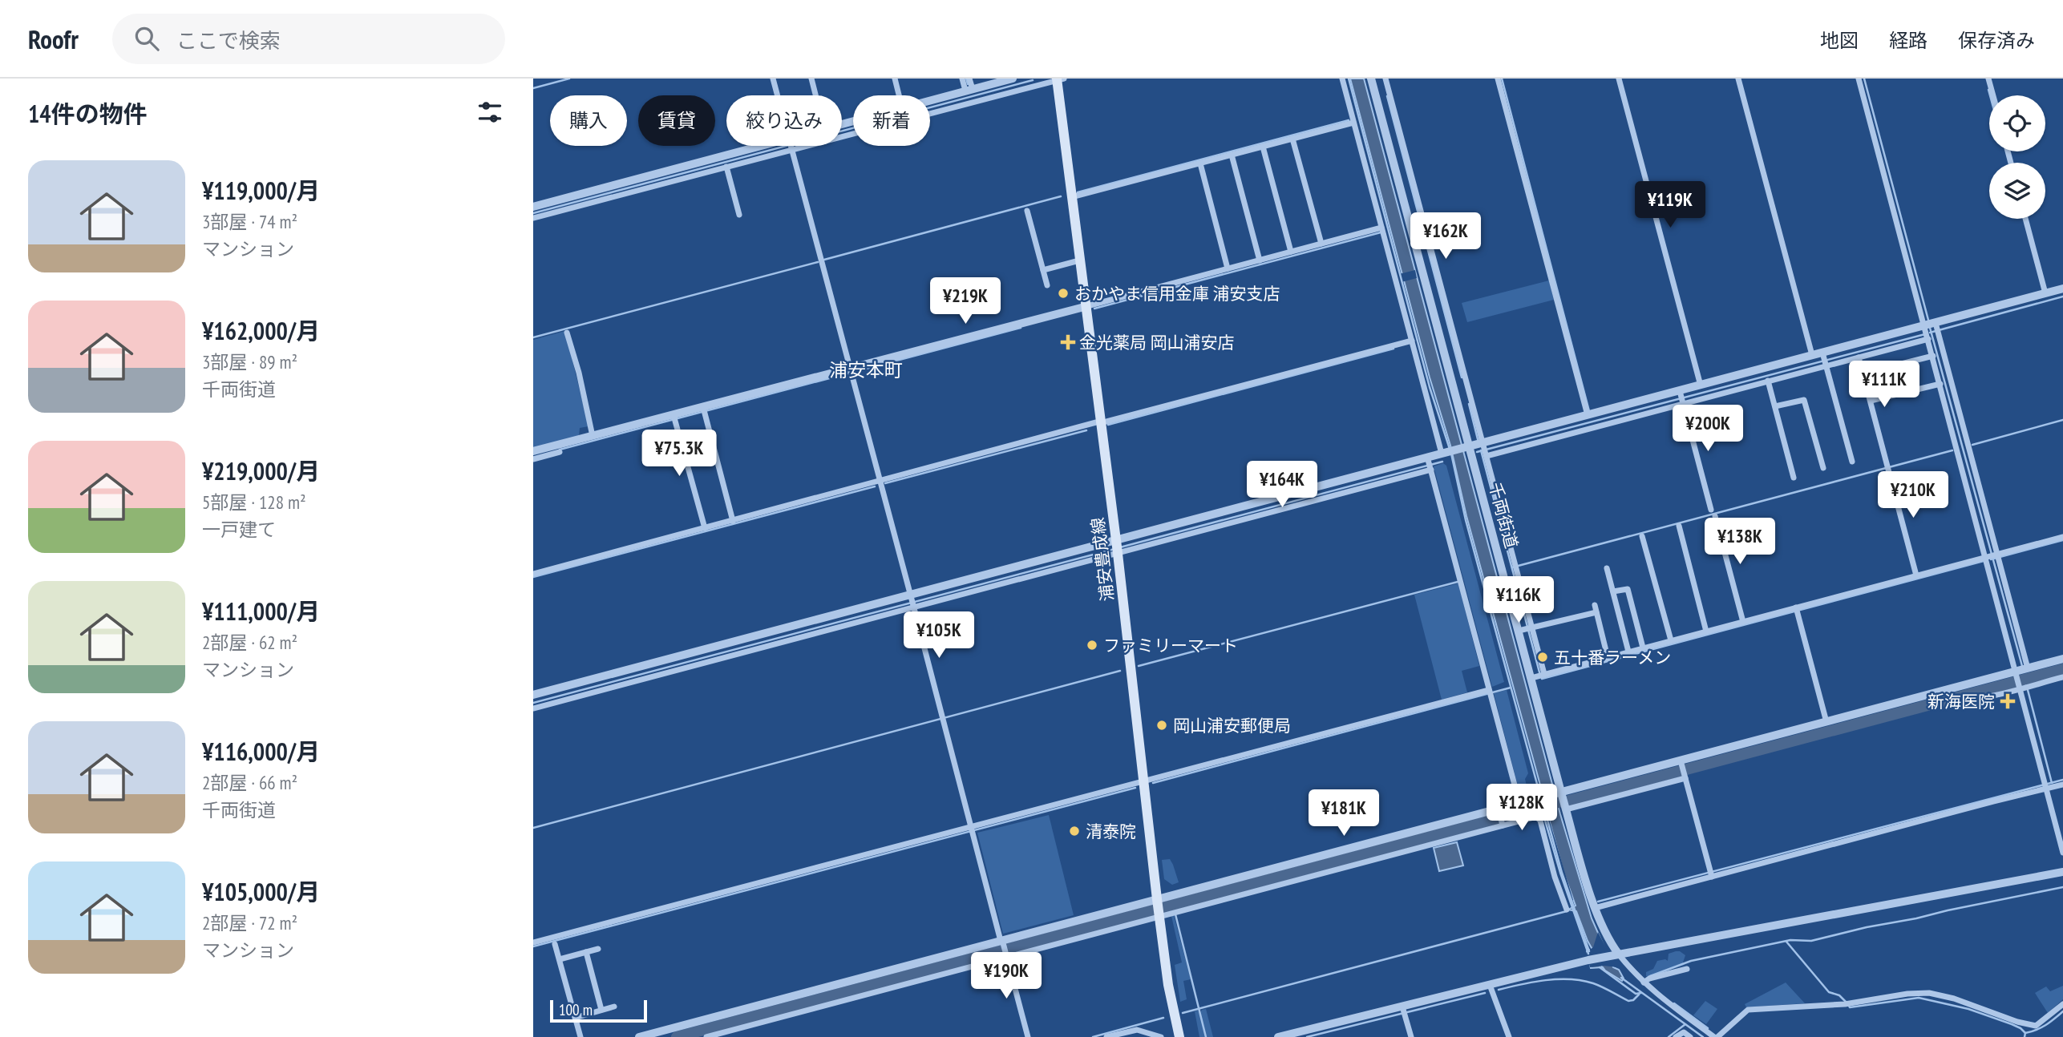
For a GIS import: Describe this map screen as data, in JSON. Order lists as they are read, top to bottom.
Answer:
{
  "streets": {
    "main road": ["浦安豊成線"],
    "street": ["千両街道"]
  },
  "districts": ["浦安本町"],
  "places": {
    "other": [
      "おかやま信用金庫 浦安支店",
      "ファミリーマート",
      "五十番ラーメン",
      "岡山浦安郵便局",
      "清泰院"
    ],
    "health": ["金光薬局 岡山浦安店", "新海医院"]
  },
  "scale_bar": "100 m",
  "page": {
    "header": "Roofr",
    "search": "ここで検索",
    "nav": ["地図", "経路", "保存済み"],
    "heading": "14件の物件",
    "chip": [
      "購入",
      "賃貸",
      "絞り込み",
      "新着"
    ],
    "list": [
      {
        "name": "¥119,000/月",
        "note": "3部屋 · 74 m² · マンション"
      },
      {
        "name": "¥162,000/月",
        "note": "3部屋 · 89 m² · 千両街道"
      },
      {
        "name": "¥219,000/月",
        "note": "5部屋 · 128 m² · 一戸建て"
      },
      {
        "name": "¥111,000/月",
        "note": "2部屋 · 62 m² · マンション"
      },
      {
        "name": "¥116,000/月",
        "note": "2部屋 · 66 m² · 千両街道"
      },
      {
        "name": "¥105,000/月",
        "note": "2部屋 · 72 m² · マンション"
      }
    ],
    "price": [
      "¥119K",
      "¥162K",
      "¥219K",
      "¥111K",
      "¥200K",
      "¥75.3K",
      "¥164K",
      "¥210K",
      "¥138K",
      "¥116K",
      "¥105K",
      "¥128K",
      "¥181K",
      "¥190K"
    ],
    "scale": "100 m"
  }
}
